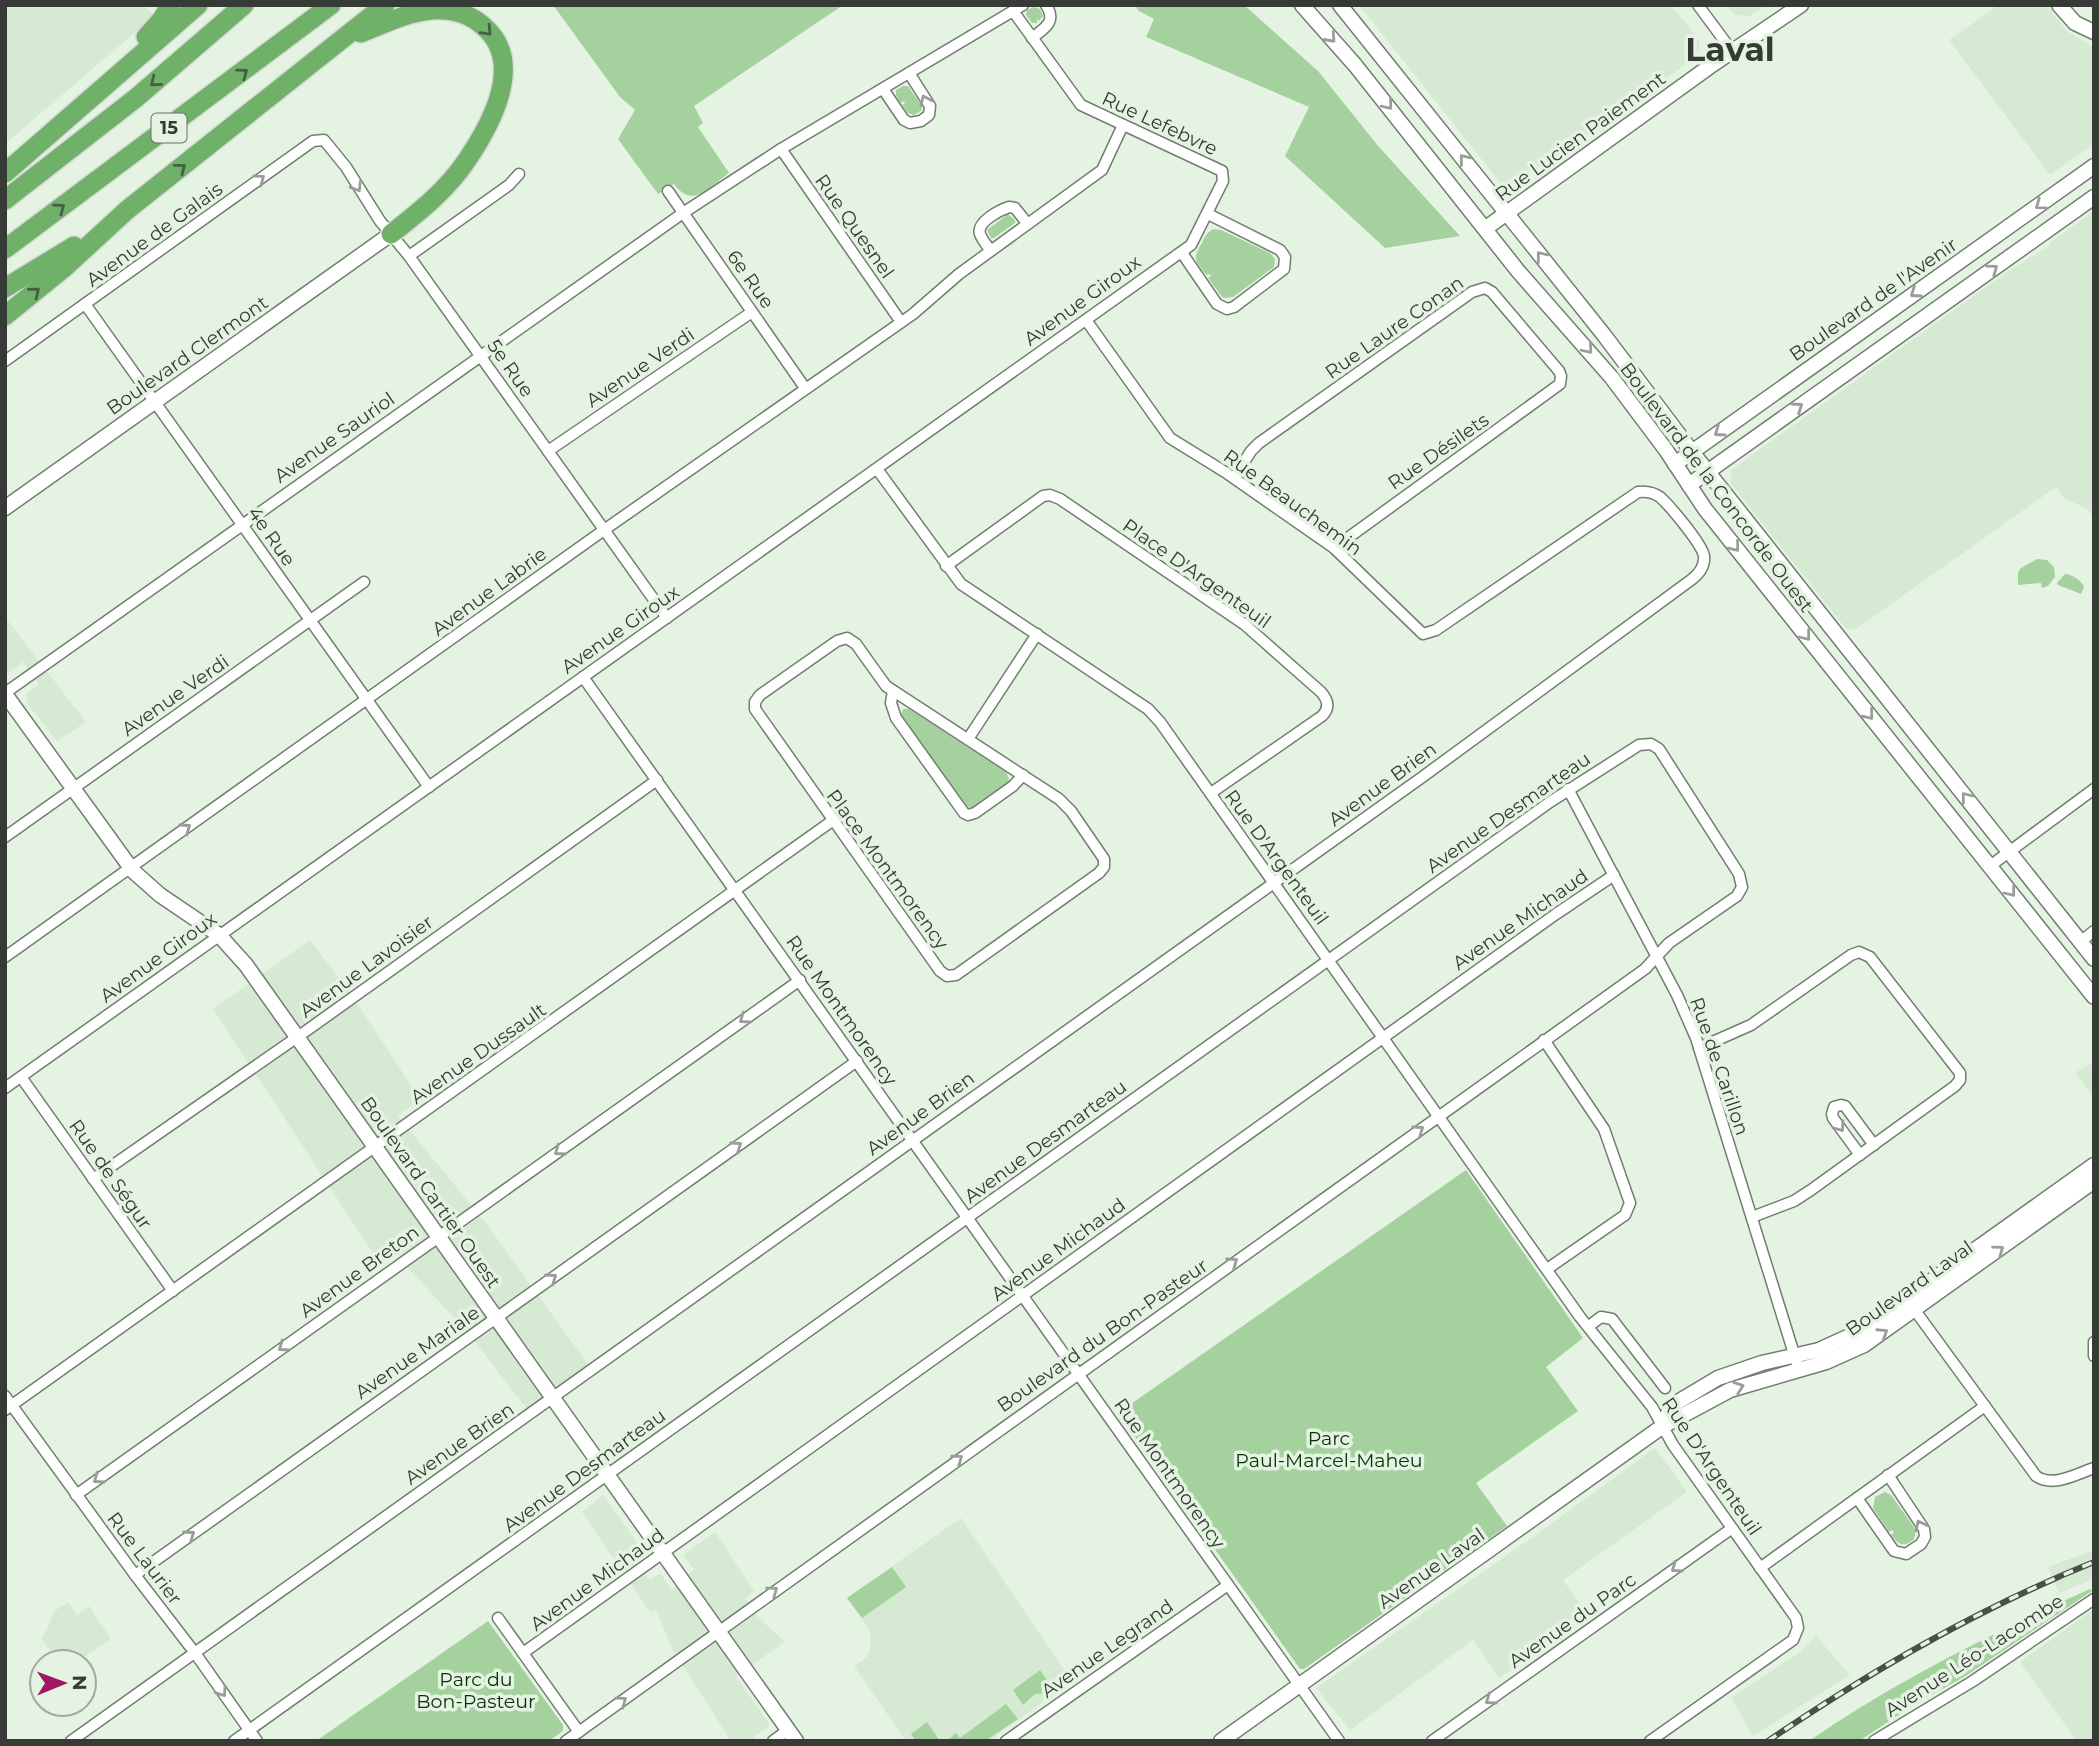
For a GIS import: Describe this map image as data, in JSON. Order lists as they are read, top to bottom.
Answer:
{
  "streets": {
    "highway": ["15"],
    "street": [
      "Rue Lefebvre",
      "Rue Lucien Paiement",
      "Rue Quesnel",
      "Avenue de Galais",
      "6e Rue",
      "Boulevard de l'Avenir",
      "Avenue Giroux",
      "Rue Laure Conan",
      "Boulevard Clermont",
      "Avenue Verdi",
      "5e Rue",
      "Avenue Sauriol",
      "Rue Désilets",
      "Boulevard de la Concorde Ouest",
      "Rue Beauchemin",
      "4e Rue",
      "Place D'Argenteuil",
      "Avenue Labrie",
      "Avenue Brien",
      "Avenue Desmarteau",
      "Rue D'Argenteuil",
      "Place Montmorency",
      "Avenue Michaud",
      "Avenue Lavoisier",
      "Rue Montmorency",
      "Avenue Dussault",
      "Rue de Carillon",
      "Rue de Ségur",
      "Boulevard Cartier Ouest",
      "Avenue Breton",
      "Boulevard Laval",
      "Boulevard du Bon-Pasteur",
      "Avenue Mariale",
      "Rue Laurier",
      "Avenue Laval",
      "Avenue du Parc",
      "Avenue Legrand",
      "Avenue Léo-Lacombe"
    ]
  },
  "crossings": [
    ["Rue Lefebvre", "Avenue Giroux"],
    ["Rue Lefebvre", "Avenue Labrie"],
    ["Rue Lucien Paiement", "Boulevard de la Concorde Ouest"],
    ["Rue Quesnel", "Avenue Labrie"],
    ["Avenue de Galais", "5e Rue"],
    ["Avenue de Galais", "4e Rue"],
    ["6e Rue", "Avenue Verdi"],
    ["6e Rue", "Avenue Sauriol"],
    ["6e Rue", "Avenue Labrie"],
    ["Boulevard de l'Avenir", "Boulevard de la Concorde Ouest"],
    ["Avenue Giroux", "5e Rue"],
    ["Avenue Giroux", "Rue Beauchemin"],
    ["Avenue Giroux", "4e Rue"],
    ["Avenue Giroux", "Rue D'Argenteuil"],
    ["Avenue Giroux", "Rue Montmorency"],
    ["Avenue Giroux", "Rue de Ségur"],
    ["Avenue Giroux", "Boulevard Cartier Ouest"],
    ["Rue Laure Conan", "Rue Désilets"],
    ["Rue Laure Conan", "Rue Beauchemin"],
    ["Boulevard Clermont", "5e Rue"],
    ["Boulevard Clermont", "4e Rue"],
    ["Avenue Verdi", "5e Rue"],
    ["Avenue Verdi", "4e Rue"],
    ["Avenue Verdi", "Boulevard Cartier Ouest"],
    ["5e Rue", "Avenue Sauriol"],
    ["5e Rue", "Avenue Labrie"],
    ["Avenue Sauriol", "4e Rue"],
    ["Avenue Sauriol", "Boulevard Cartier Ouest"],
    ["Rue Désilets", "Rue Beauchemin"],
    ["Rue Beauchemin", "Avenue Brien"],
    ["4e Rue", "Avenue Labrie"],
    ["Place D'Argenteuil", "Rue D'Argenteuil"],
    ["Avenue Labrie", "Boulevard Cartier Ouest"],
    ["Avenue Brien", "Rue D'Argenteuil"],
    ["Avenue Brien", "Rue Montmorency"],
    ["Avenue Brien", "Boulevard Cartier Ouest"],
    ["Avenue Brien", "Rue Laurier"],
    ["Avenue Desmarteau", "Rue D'Argenteuil"],
    ["Avenue Desmarteau", "Rue Montmorency"],
    ["Avenue Desmarteau", "Rue de Carillon"],
    ["Avenue Desmarteau", "Boulevard Cartier Ouest"],
    ["Avenue Desmarteau", "Boulevard du Bon-Pasteur"],
    ["Avenue Desmarteau", "Rue Laurier"],
    ["Rue D'Argenteuil", "Avenue Michaud"],
    ["Rue D'Argenteuil", "Boulevard Laval"],
    ["Rue D'Argenteuil", "Boulevard du Bon-Pasteur"],
    ["Rue D'Argenteuil", "Avenue Laval"],
    ["Rue D'Argenteuil", "Avenue du Parc"],
    ["Place Montmorency", "Avenue Dussault"],
    ["Avenue Michaud", "Rue Montmorency"],
    ["Avenue Michaud", "Rue de Carillon"],
    ["Avenue Michaud", "Boulevard Cartier Ouest"],
    ["Avenue Lavoisier", "Rue Montmorency"],
    ["Avenue Lavoisier", "Rue de Ségur"],
    ["Avenue Lavoisier", "Boulevard Cartier Ouest"],
    ["Rue Montmorency", "Avenue Dussault"],
    ["Rue Montmorency", "Avenue Breton"],
    ["Rue Montmorency", "Boulevard du Bon-Pasteur"],
    ["Rue Montmorency", "Avenue Mariale"],
    ["Rue Montmorency", "Avenue Laval"],
    ["Rue Montmorency", "Avenue Legrand"],
    ["Avenue Dussault", "Rue de Ségur"],
    ["Avenue Dussault", "Boulevard Cartier Ouest"],
    ["Avenue Dussault", "Rue Laurier"],
    ["Rue de Carillon", "Boulevard Laval"],
    ["Rue de Carillon", "Boulevard du Bon-Pasteur"],
    ["Boulevard Cartier Ouest", "Avenue Breton"],
    ["Boulevard Cartier Ouest", "Boulevard du Bon-Pasteur"],
    ["Boulevard Cartier Ouest", "Avenue Mariale"],
    ["Avenue Breton", "Rue Laurier"],
    ["Boulevard Laval", "Avenue Laval"],
    ["Avenue Mariale", "Rue Laurier"]
  ],
  "one_way": [
    "Avenue de Galais",
    "Avenue Breton",
    "Boulevard du Bon-Pasteur",
    "Avenue Mariale",
    "Avenue du Parc"
  ],
  "districts": ["Laval"],
  "parks": ["Parc Paul-Marcel-Maheu", "Parc du Bon-Pasteur"],
  "north": "right"
}
